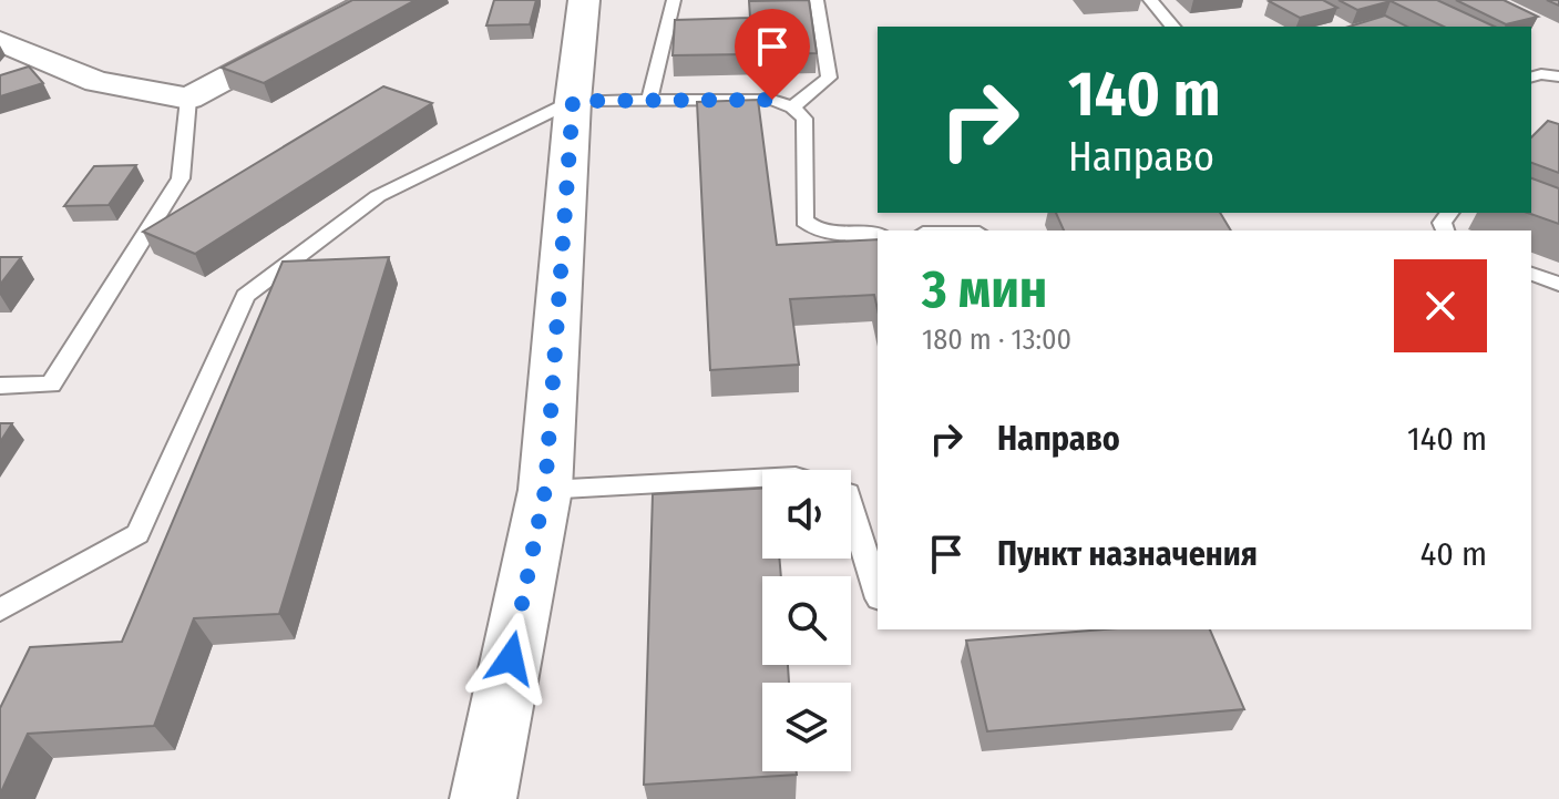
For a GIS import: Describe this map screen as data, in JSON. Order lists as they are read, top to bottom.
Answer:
{
  "page": {
    "turn": ["140 m", "Направо"],
    "heading": ["3 мин", "180 m · 13:00"],
    "list": [
      {
        "name": "Направо",
        "value": "140 m"
      },
      {
        "name": "Пункт назначения",
        "value": "40 m"
      }
    ]
  }
}
